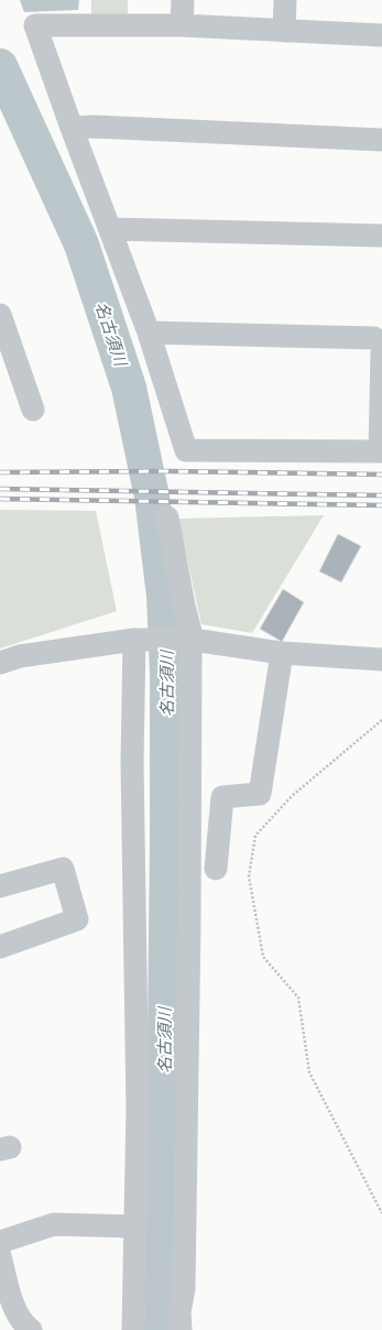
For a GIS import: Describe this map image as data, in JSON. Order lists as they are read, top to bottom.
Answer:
{
  "water": ["名古須川"]
}
